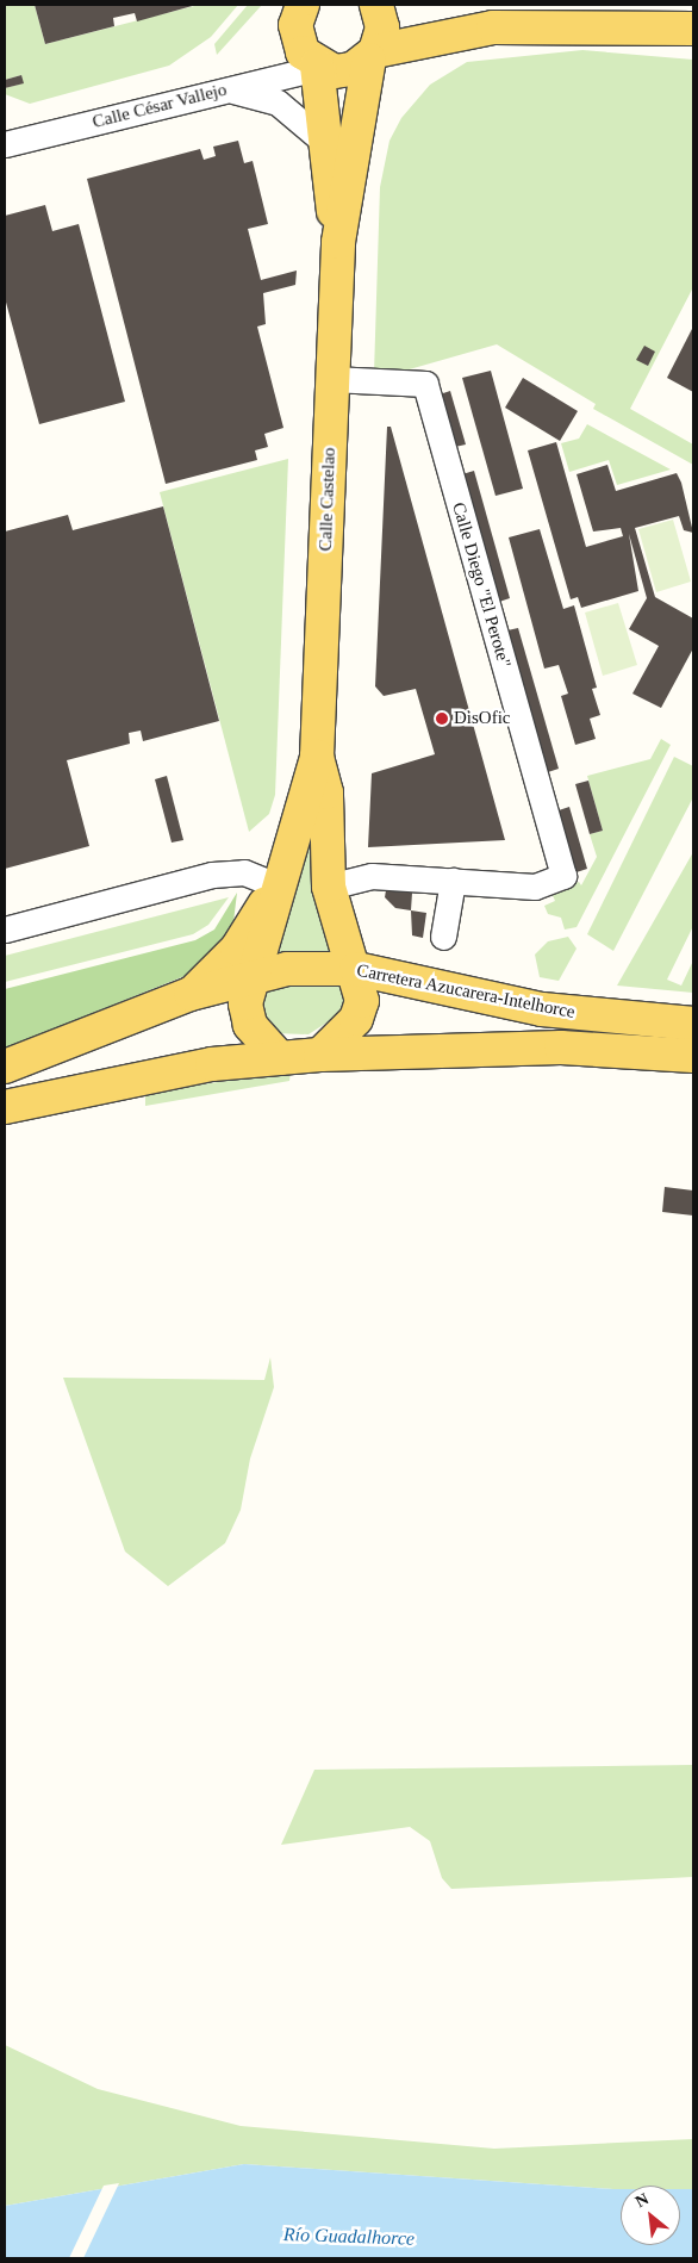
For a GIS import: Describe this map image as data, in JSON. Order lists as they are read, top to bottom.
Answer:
{
  "streets": {
    "main road": ["Calle Castelao", "Carretera Azucarera-Intelhorce"],
    "street": ["Calle César Vallejo", "Calle Diego \"El Perote\""]
  },
  "crossings": [
    ["Calle César Vallejo", "Calle Castelao"],
    ["Calle Castelao", "Calle Diego \"El Perote\""],
    ["Calle Castelao", "Carretera Azucarera-Intelhorce"]
  ],
  "water": ["Río Guadalhorce"],
  "places": ["DisOfic"],
  "north": "top left"
}
